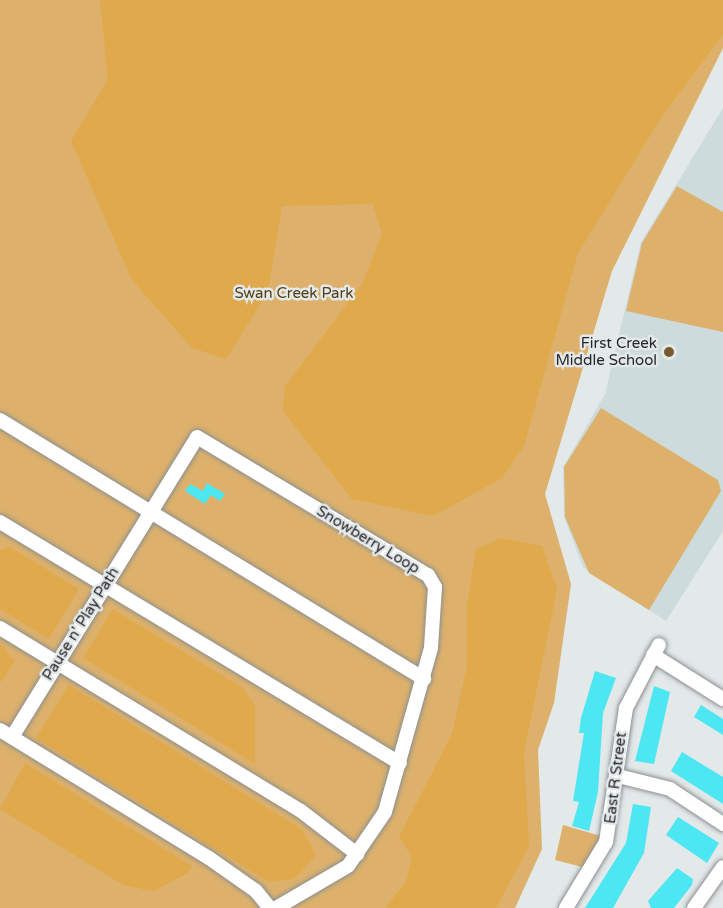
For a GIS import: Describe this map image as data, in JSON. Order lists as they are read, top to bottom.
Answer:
{
  "streets": {
    "street": ["Snowberry Loop", "Pause n' Play Path", "East R Street"]
  },
  "crossings": [
    ["Snowberry Loop", "Pause n' Play Path"]
  ],
  "parks": ["Swan Creek Park"],
  "places": ["First Creek Middle School"]
}
